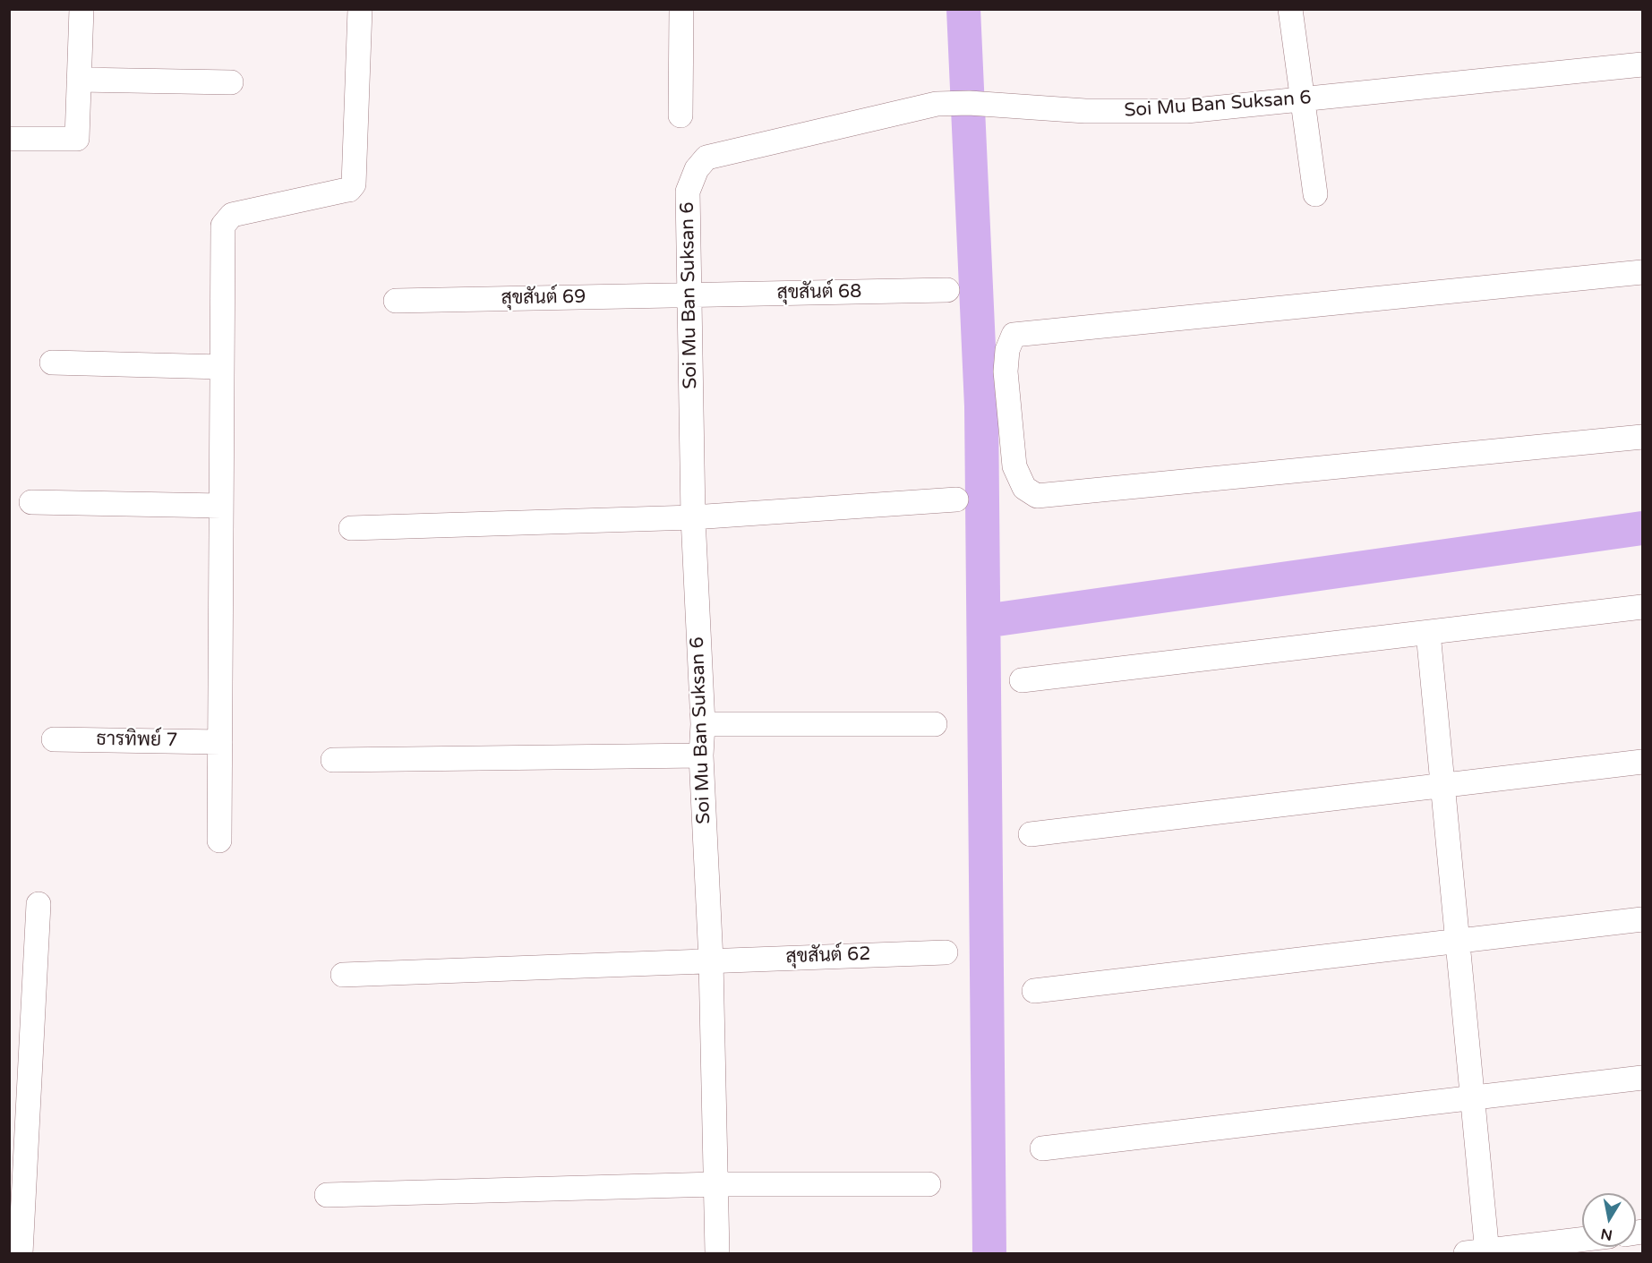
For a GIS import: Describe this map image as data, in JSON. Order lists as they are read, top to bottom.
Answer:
{
  "streets": {
    "street": [
      "Soi Mu Ban Suksan 6",
      "สุขสันต์ 68",
      "สุขสันต์ 69",
      "ธารทิพย์ 7",
      "สุขสันต์ 62"
    ]
  },
  "crossings": [
    ["Soi Mu Ban Suksan 6", "สุขสันต์ 68"],
    ["Soi Mu Ban Suksan 6", "สุขสันต์ 69"],
    ["Soi Mu Ban Suksan 6", "สุขสันต์ 62"],
    ["สุขสันต์ 68", "สุขสันต์ 69"]
  ],
  "north": "bottom"
}
